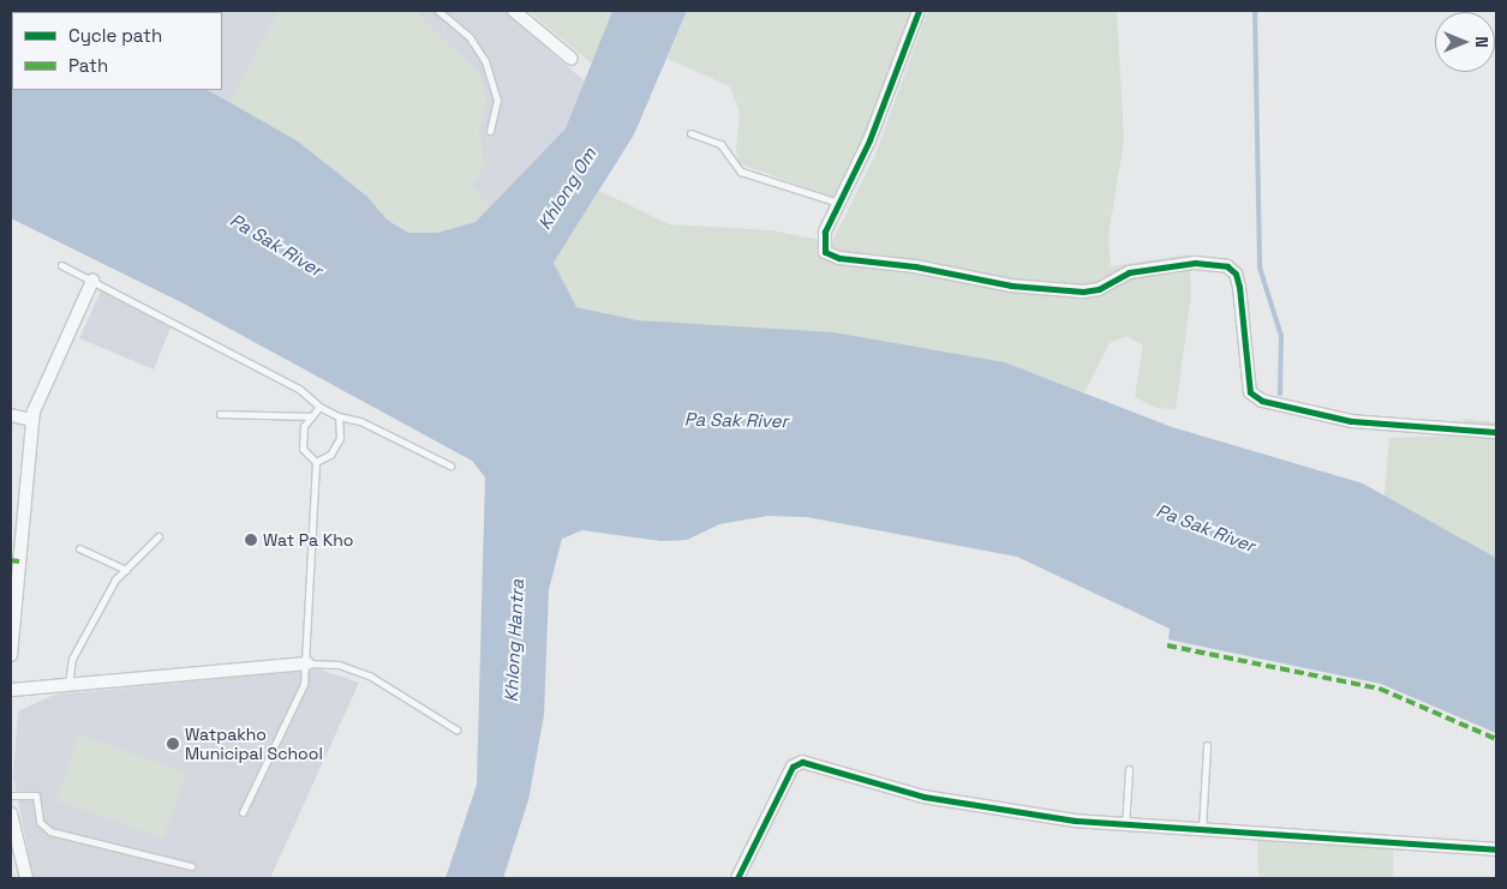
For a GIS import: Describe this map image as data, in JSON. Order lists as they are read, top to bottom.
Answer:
{
  "water": ["Khlong Om", "Pa Sak River", "Khlong Hantra"],
  "places": ["Wat Pa Kho", "Watpakho Municipal School"],
  "legend": ["Cycle path", "Path"],
  "north": "right"
}
